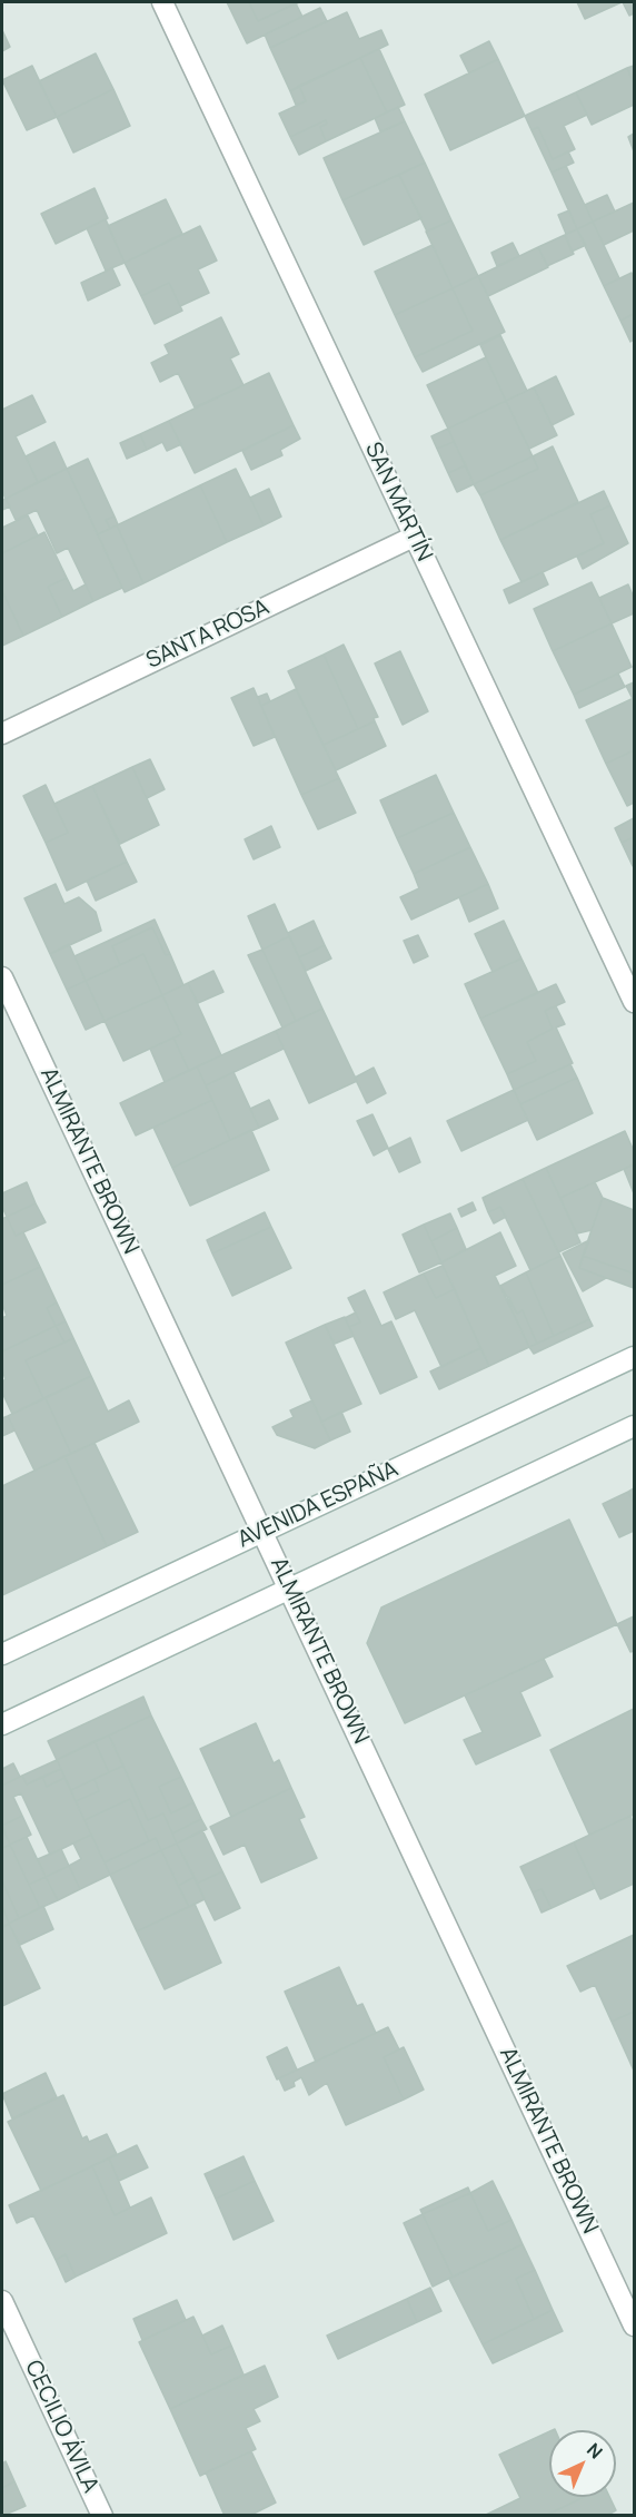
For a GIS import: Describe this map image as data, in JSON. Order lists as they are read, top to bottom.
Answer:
{
  "streets": {
    "street": [
      "SAN MARTÍN",
      "SANTA ROSA",
      "ALMIRANTE BROWN",
      "AVENIDA ESPAÑA",
      "CECILIO ÁVILA"
    ]
  },
  "crossings": [
    ["SAN MARTÍN", "SANTA ROSA"],
    ["ALMIRANTE BROWN", "AVENIDA ESPAÑA"]
  ],
  "north": "top right"
}
